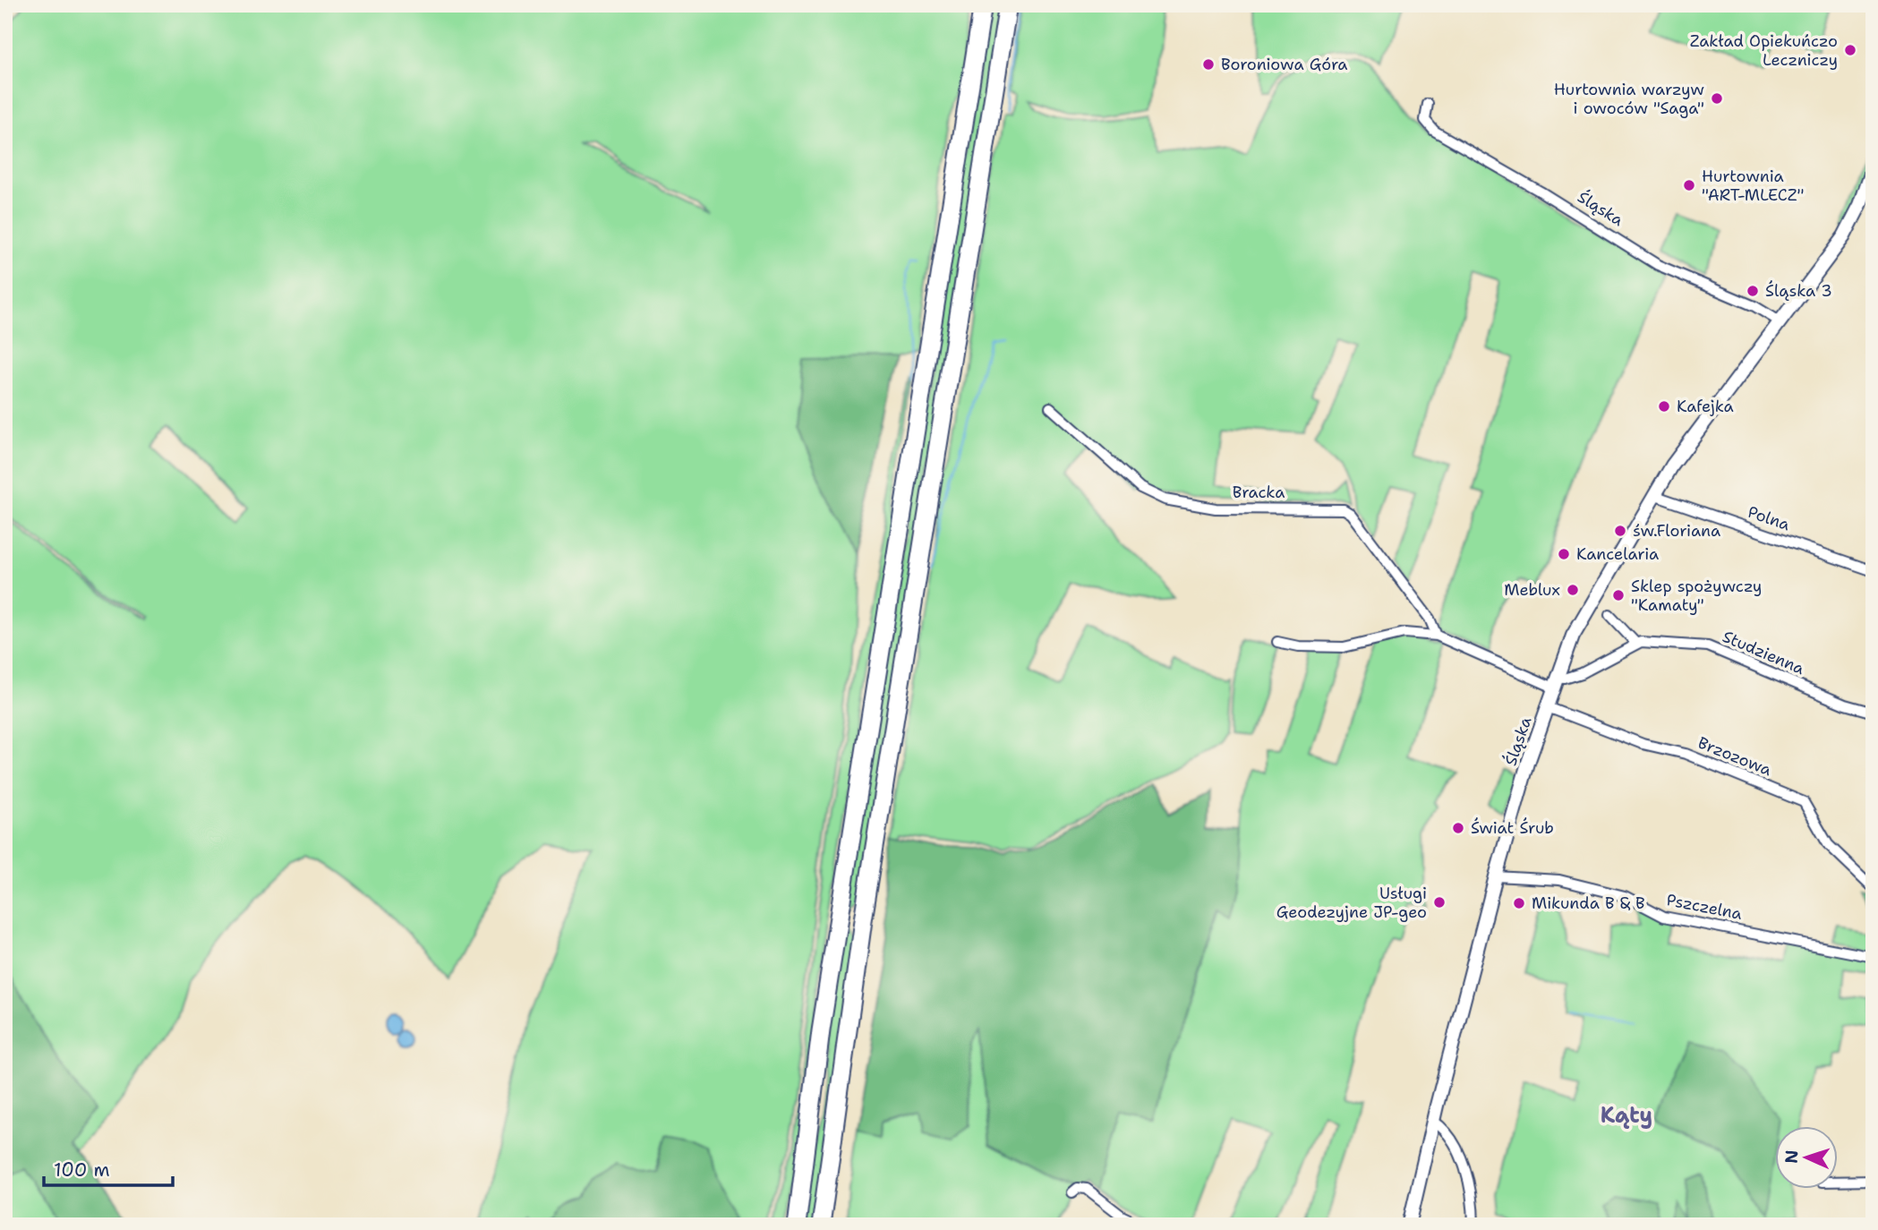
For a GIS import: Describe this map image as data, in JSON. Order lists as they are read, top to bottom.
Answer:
{
  "streets": {
    "main road": ["Śląska"],
    "street": [
      "Bracka",
      "Polna",
      "Studzienna",
      "Brzozowa",
      "Pszczelna"
    ]
  },
  "crossings": [
    ["Śląska", "Polna"],
    ["Śląska", "Brzozowa"],
    ["Śląska", "Pszczelna"]
  ],
  "districts": ["Kąty"],
  "places": [
    "Zakład Opiekuńczo Leczniczy",
    "Boroniowa Góra",
    "Hurtownia warzyw i owoców \"Saga\"",
    "Hurtownia \"ART-MLECZ\"",
    "Śląska 3",
    "Kafejka",
    "św.Floriana",
    "Kancelaria",
    "Meblux",
    "Sklep spożywczy \"Kamaty\"",
    "Świat Śrub",
    "Usługi Geodezyjne JP-geo",
    "Mikunda B & B"
  ],
  "scale_bar": "100 m",
  "north": "left"
}
